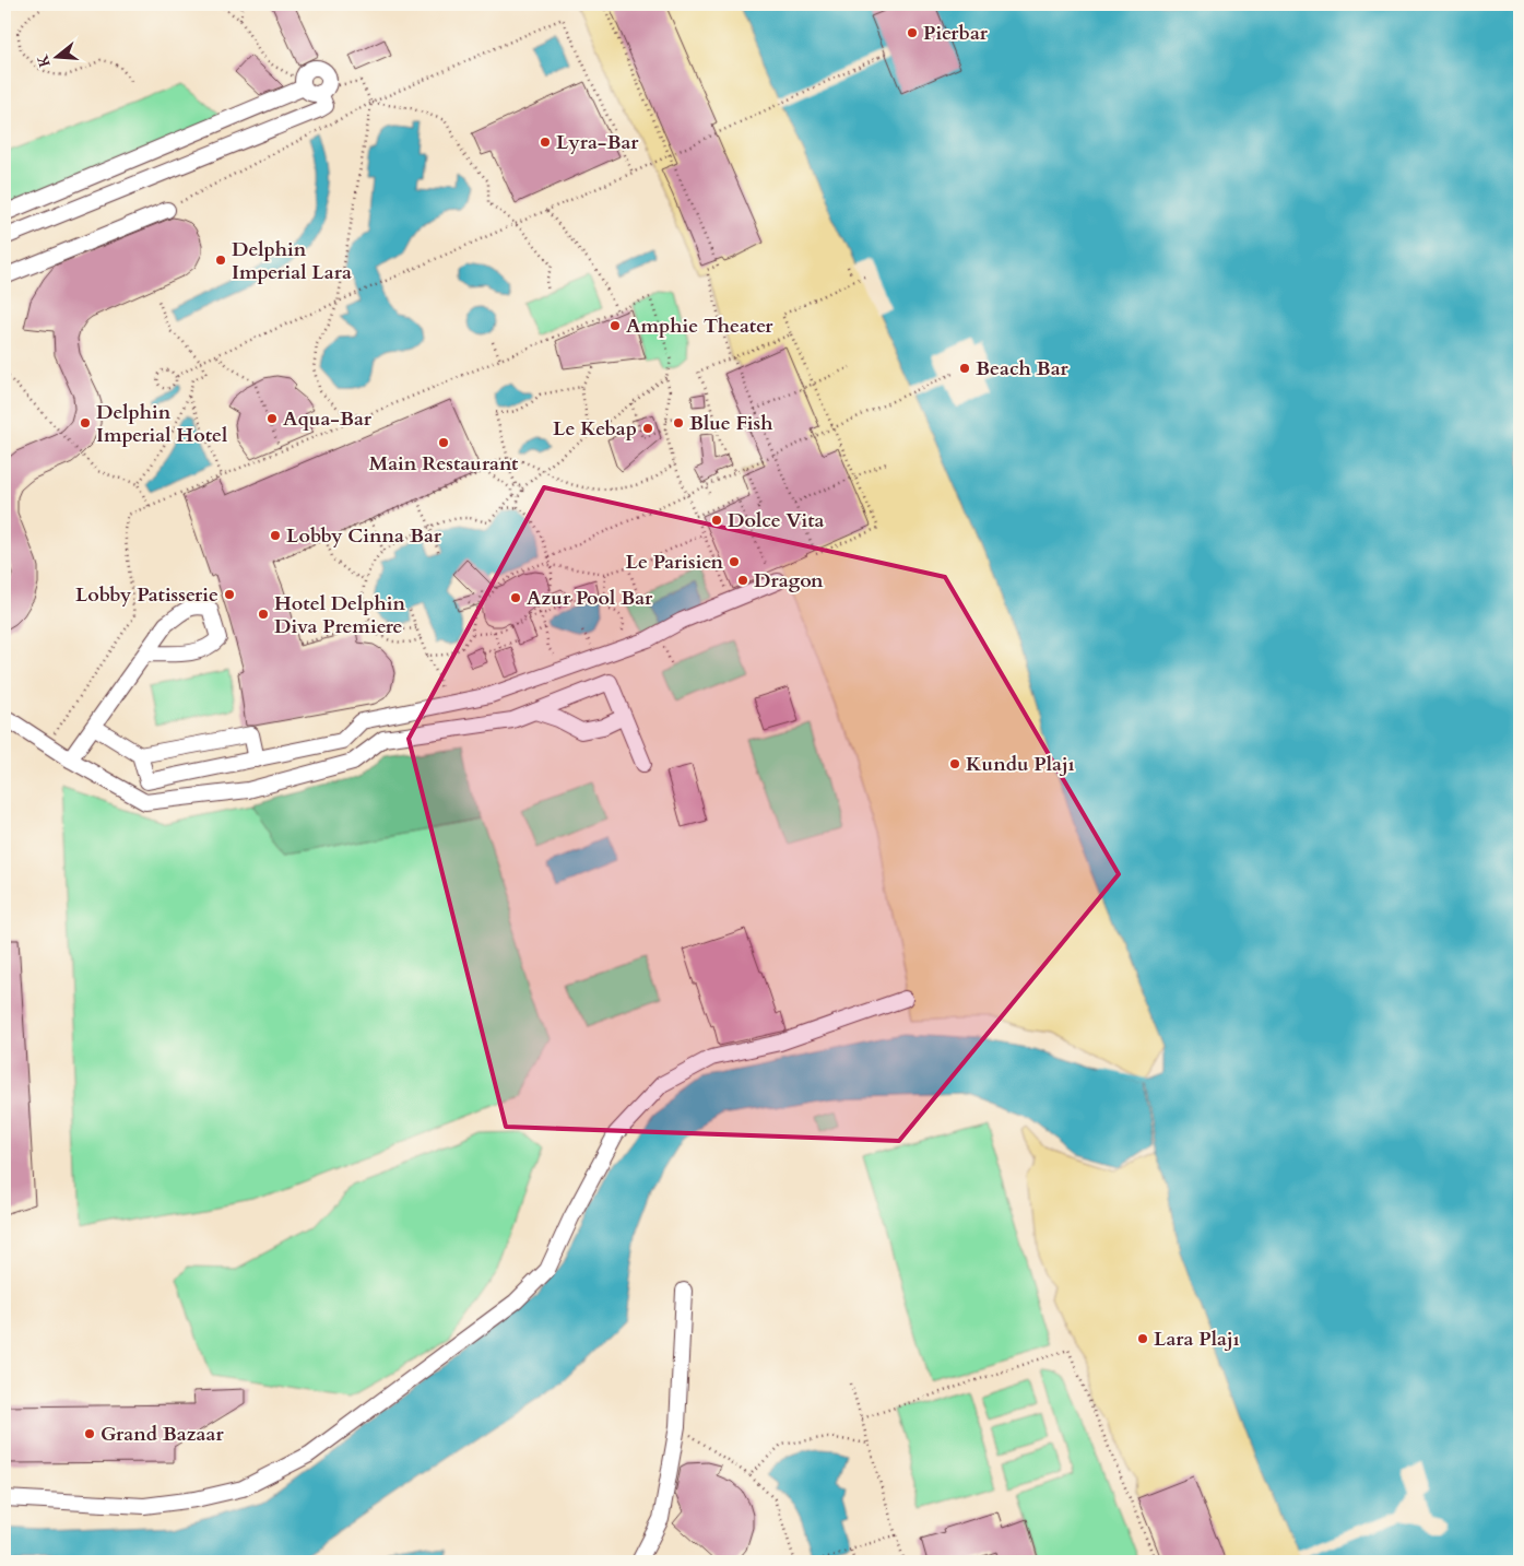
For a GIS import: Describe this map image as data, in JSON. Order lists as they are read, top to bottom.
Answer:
{
  "places": [
    "Pierbar",
    "Lyra-Bar",
    "Delphin Imperial Lara",
    "Amphie Theater",
    "Beach Bar",
    "Aqua-Bar",
    "Delphin Imperial Hotel",
    "Blue Fish",
    "Le Kebap",
    "Main Restaurant",
    "Dolce Vita",
    "Lobby Cinna Bar",
    "Le Parisien",
    "Dragon",
    "Lobby Patisserie",
    "Azur Pool Bar",
    "Hotel Delphin Diva Premiere",
    "Kundu Plajı",
    "Lara Plajı",
    "Grand Bazaar"
  ],
  "north": "left"
}
